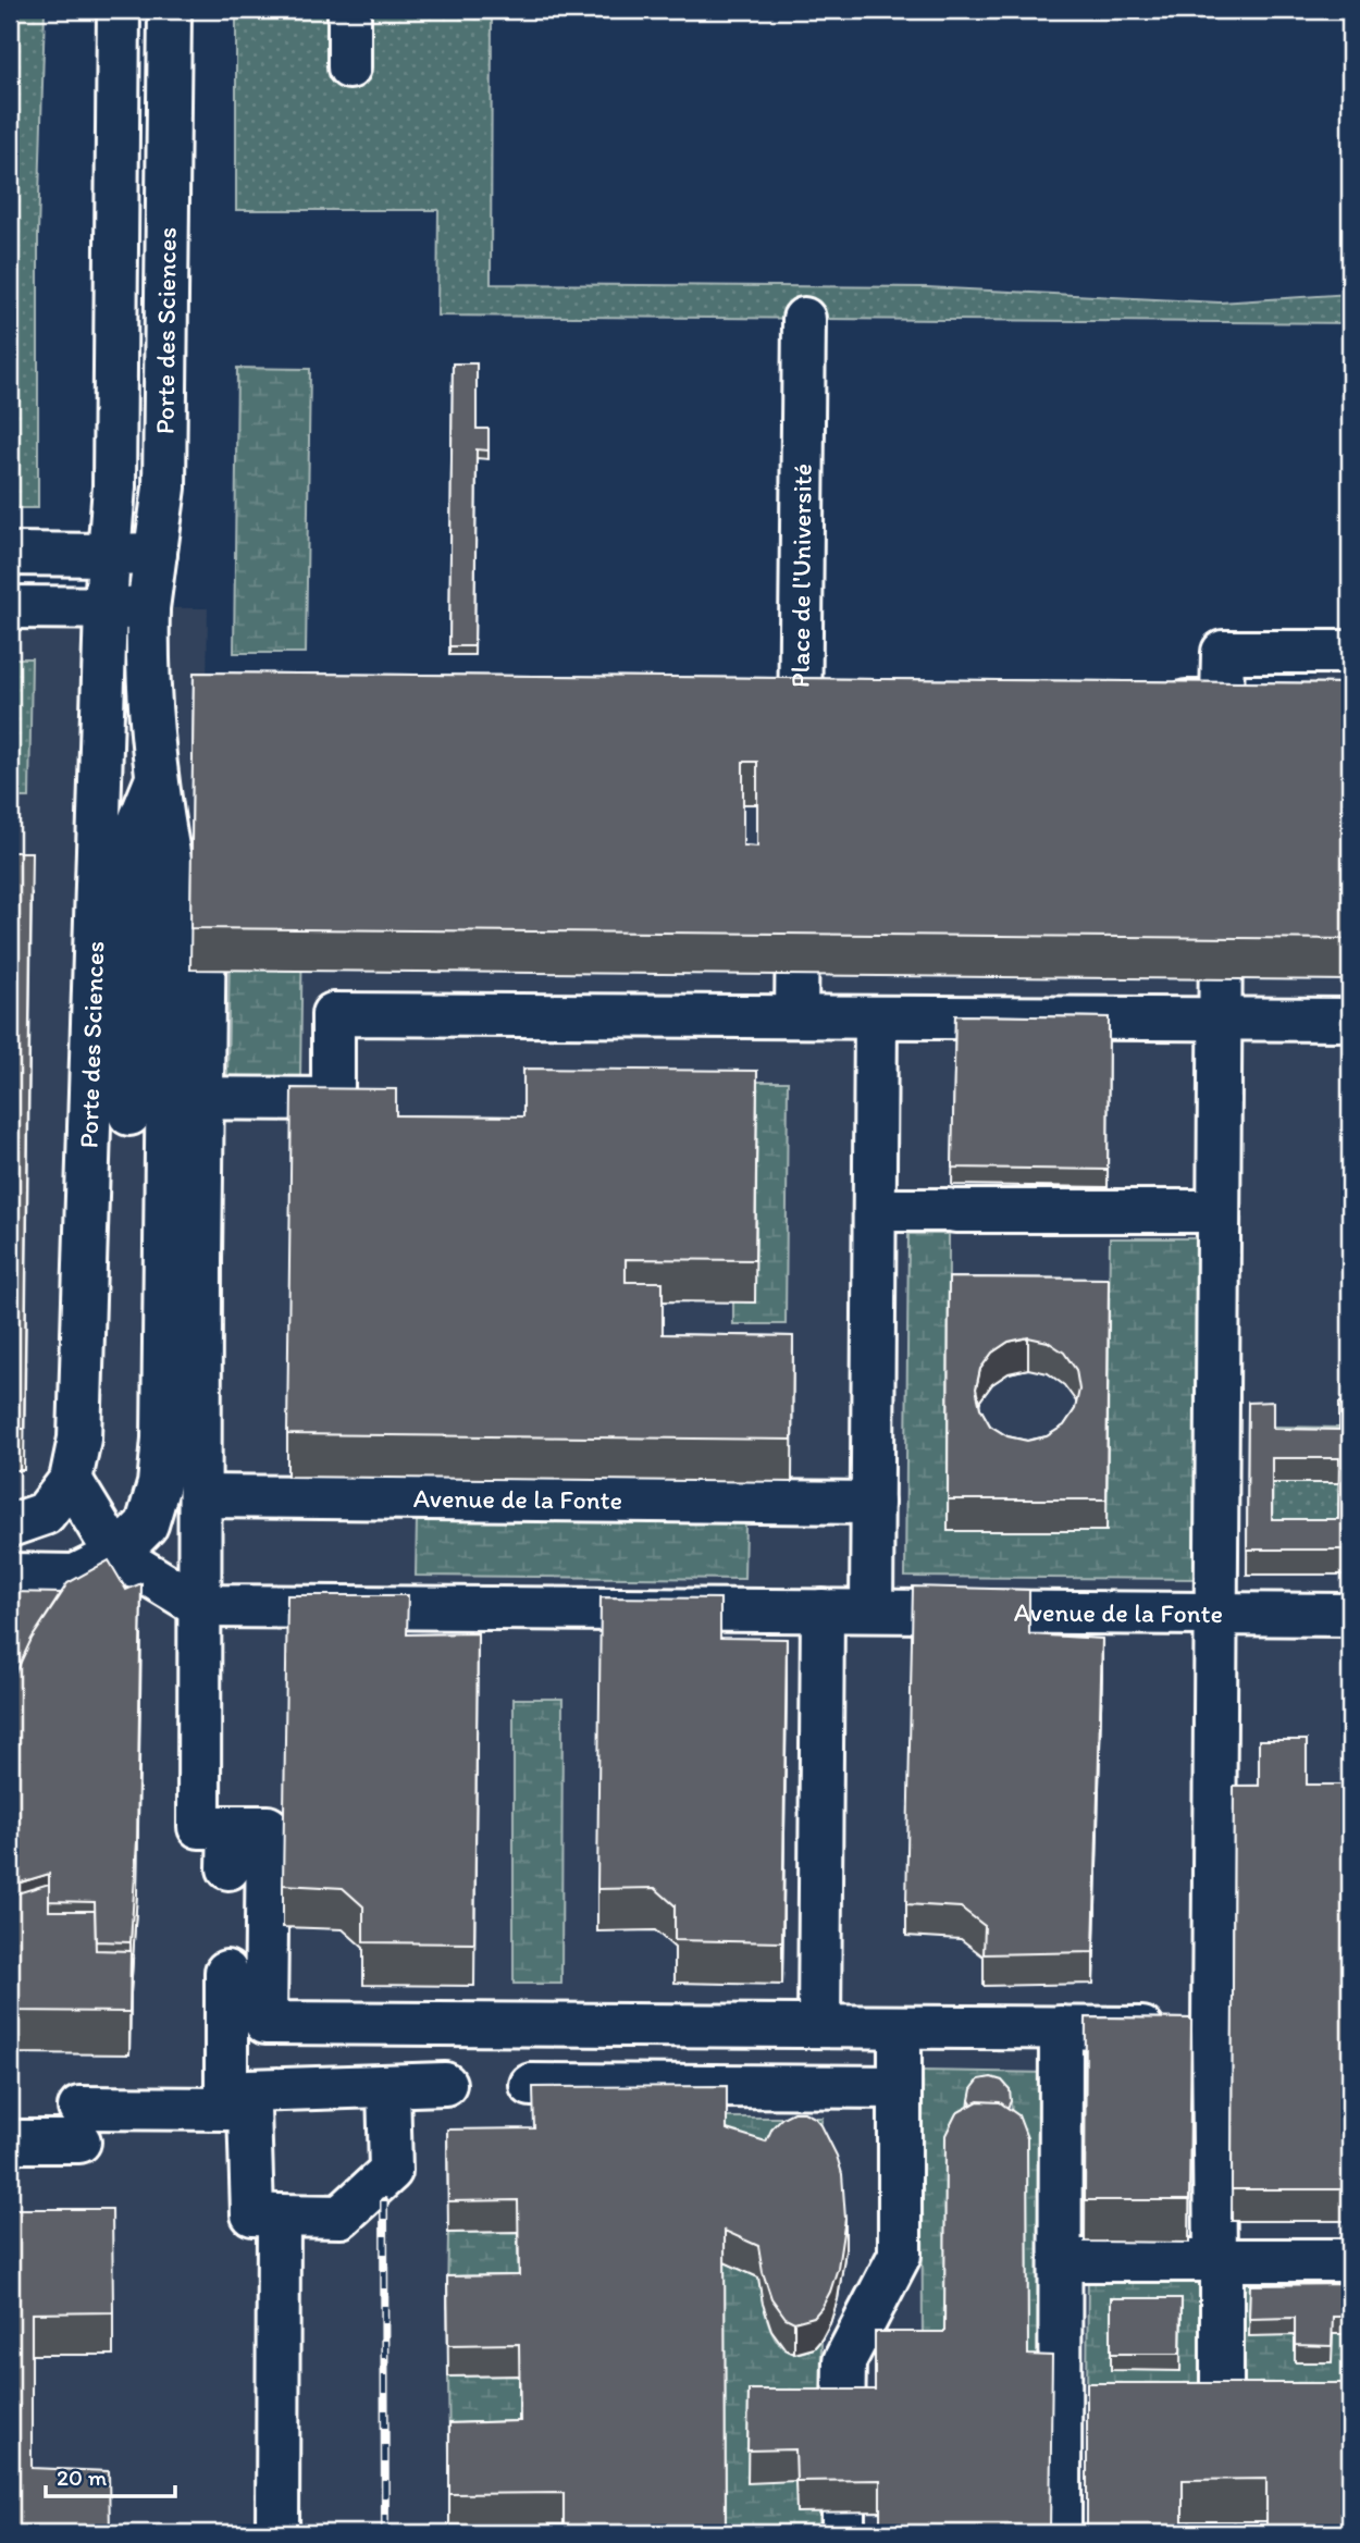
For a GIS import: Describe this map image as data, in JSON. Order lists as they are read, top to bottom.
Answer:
{
  "streets": {
    "street": ["Porte des Sciences", "Place de l'Université", "Avenue de la Fonte"]
  },
  "scale_bar": "20 m"
}
